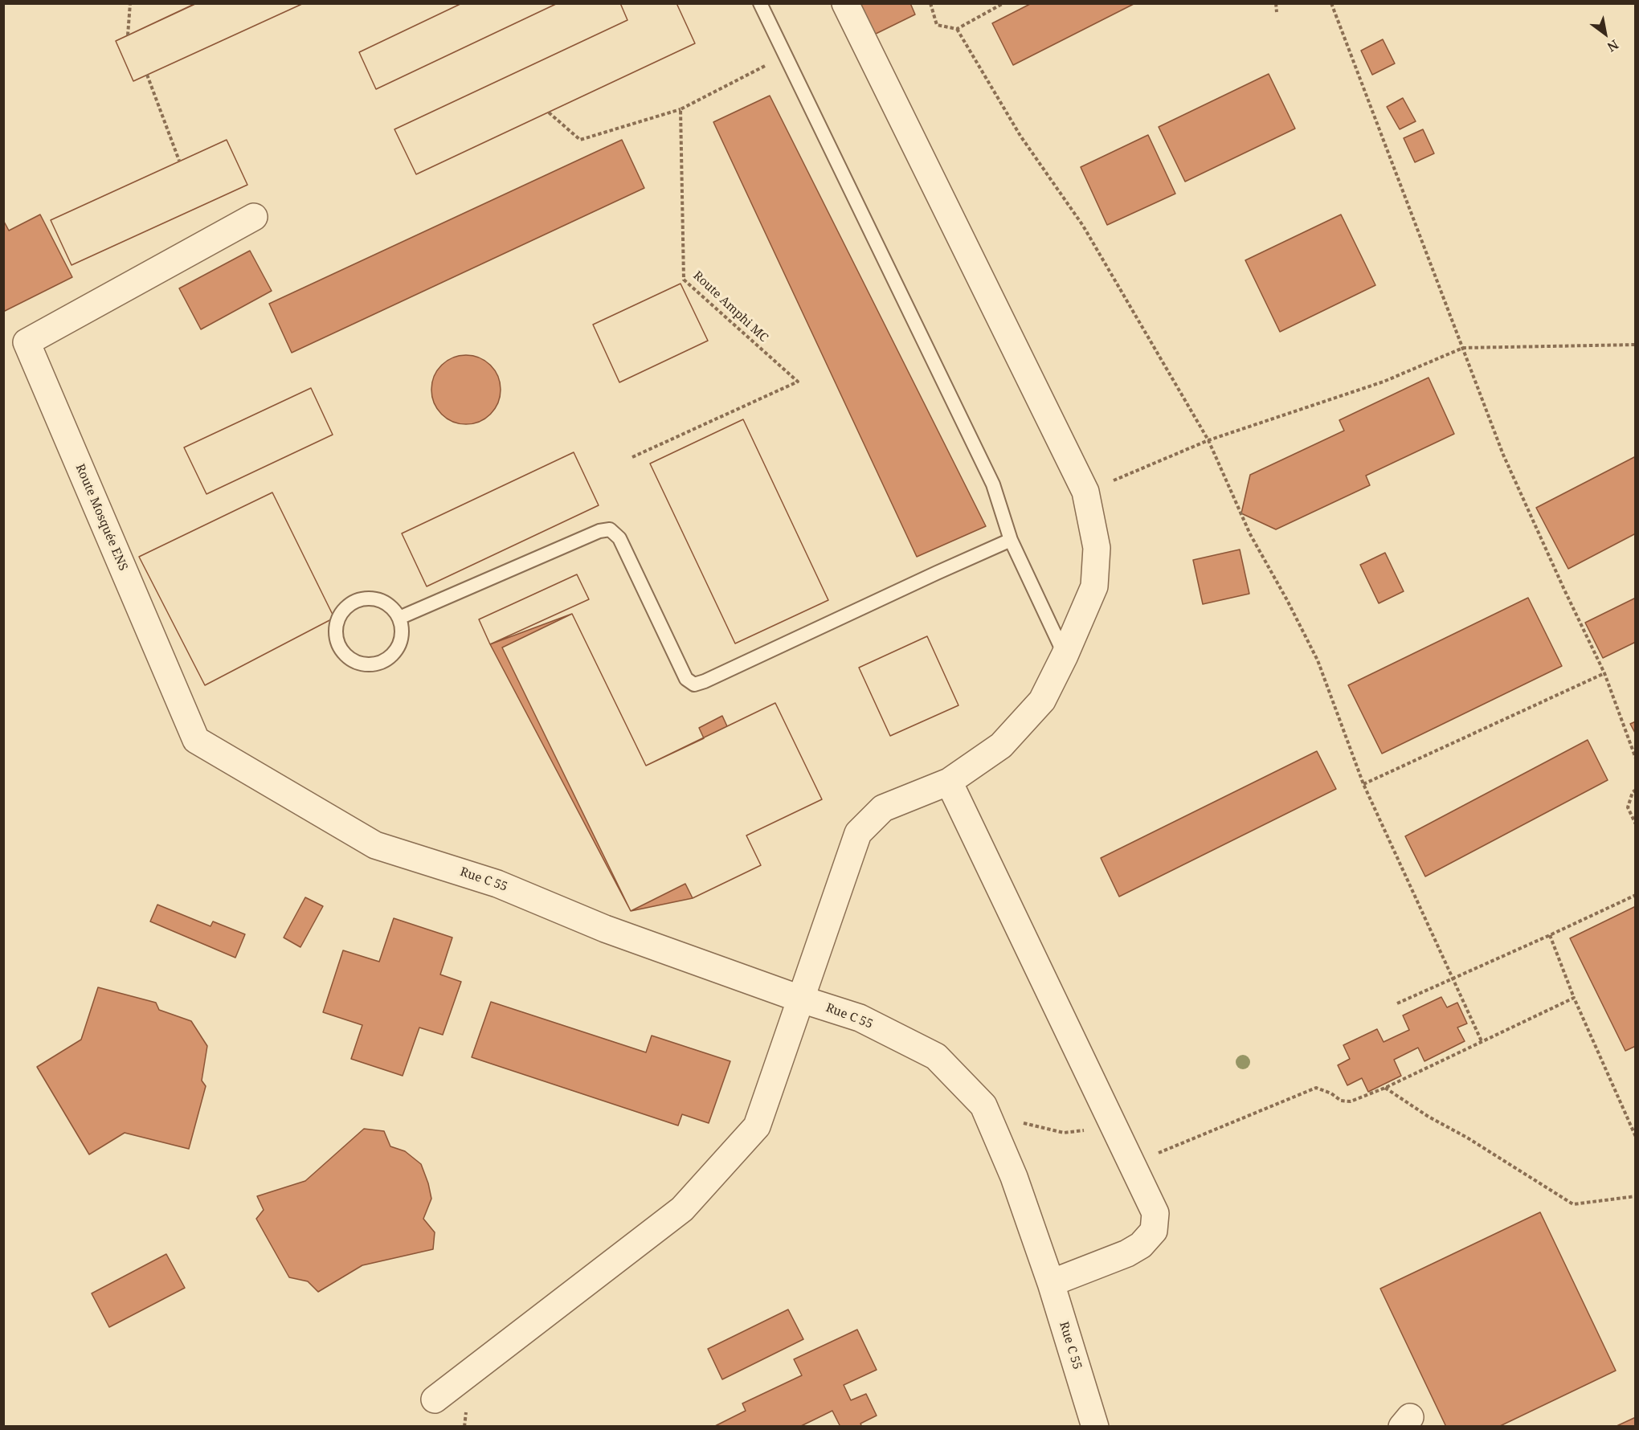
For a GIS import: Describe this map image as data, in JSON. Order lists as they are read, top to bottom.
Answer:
{
  "streets": {
    "street": ["Route Mosquée ENS", "Rue C 55"],
    "path": ["Route Amphi MC"]
  },
  "crossings": [
    ["Route Mosquée ENS", "Rue C 55"]
  ],
  "north": "bottom right"
}
